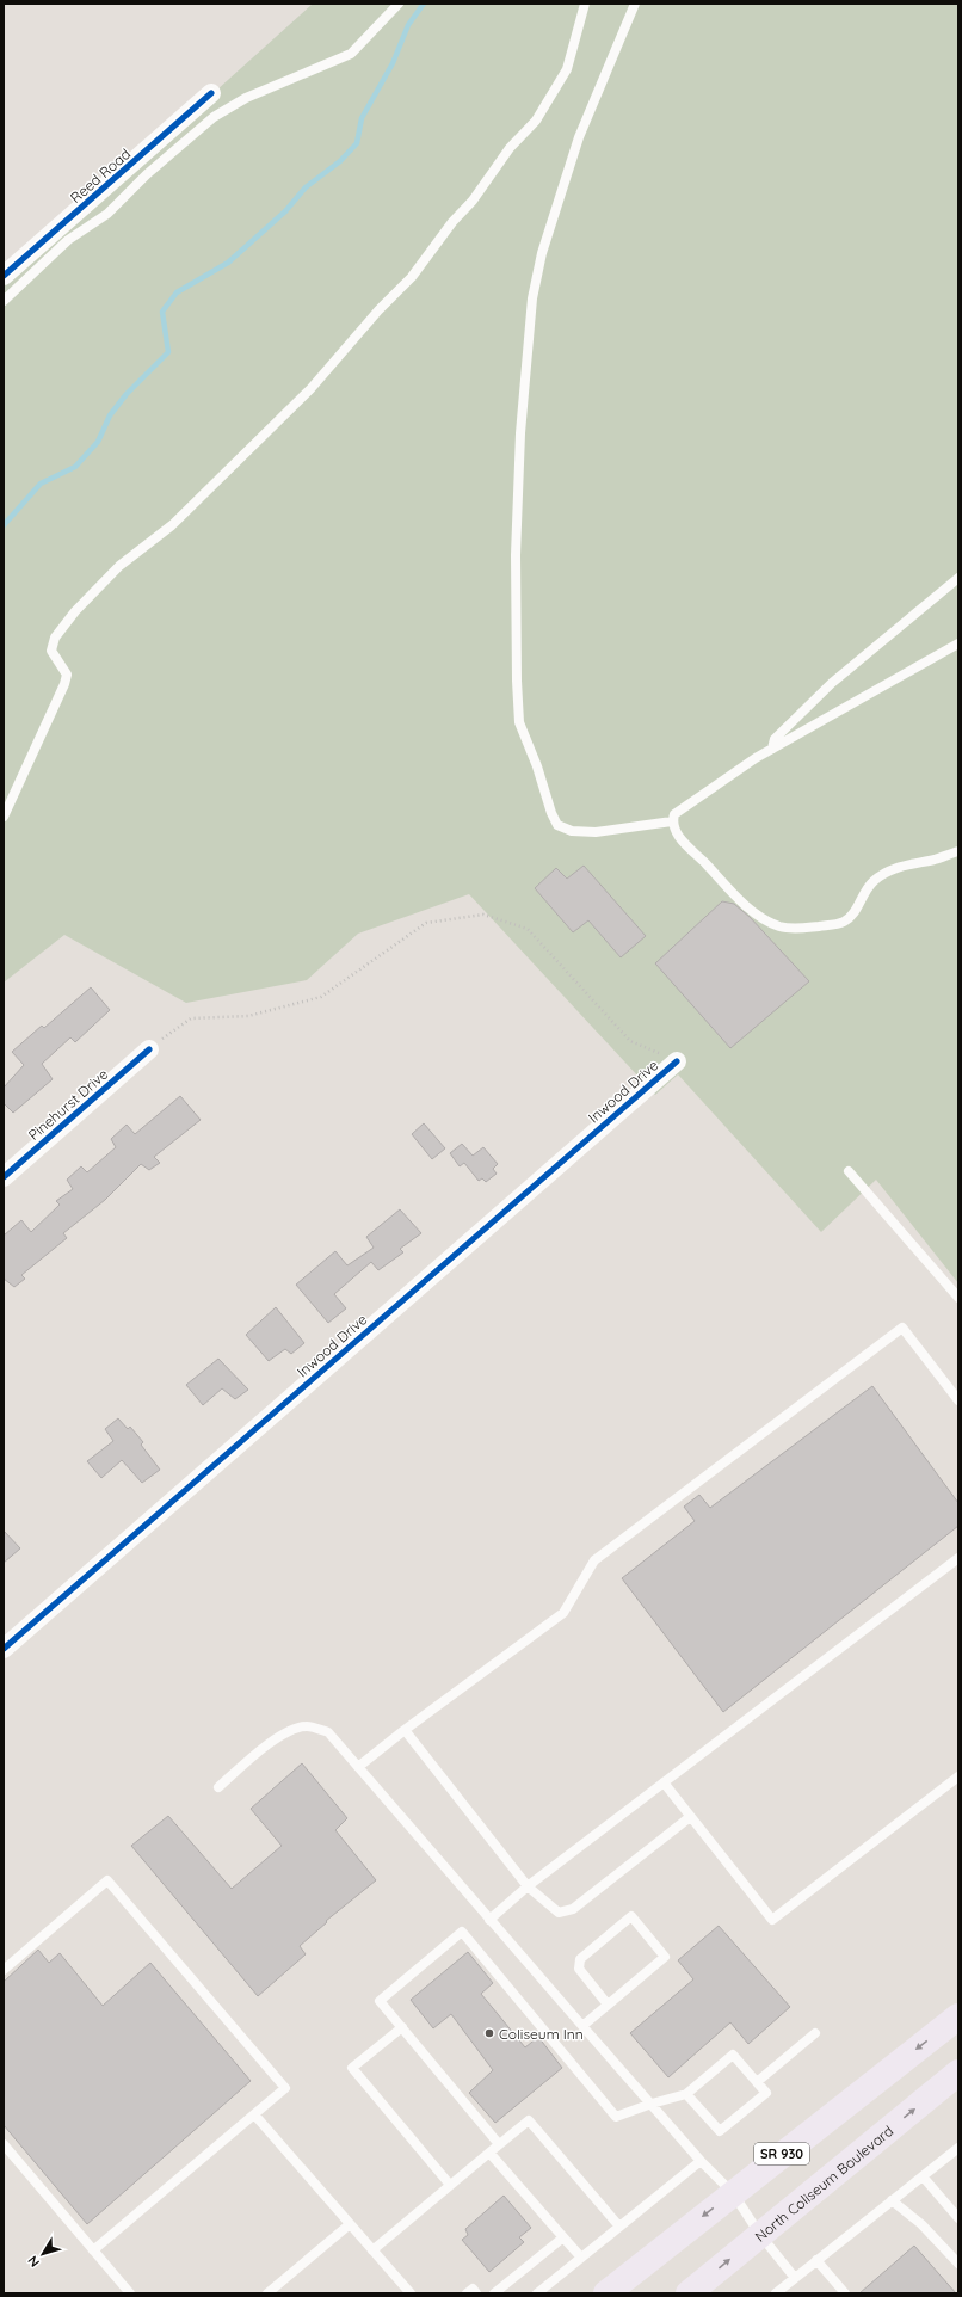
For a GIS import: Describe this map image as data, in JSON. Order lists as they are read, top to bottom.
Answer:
{
  "streets": {
    "highway": ["SR 930", "North Coliseum Boulevard"],
    "street": ["Reed Road", "Inwood Drive", "Pinehurst Drive"]
  },
  "places": ["Coliseum Inn"],
  "north": "bottom left"
}
